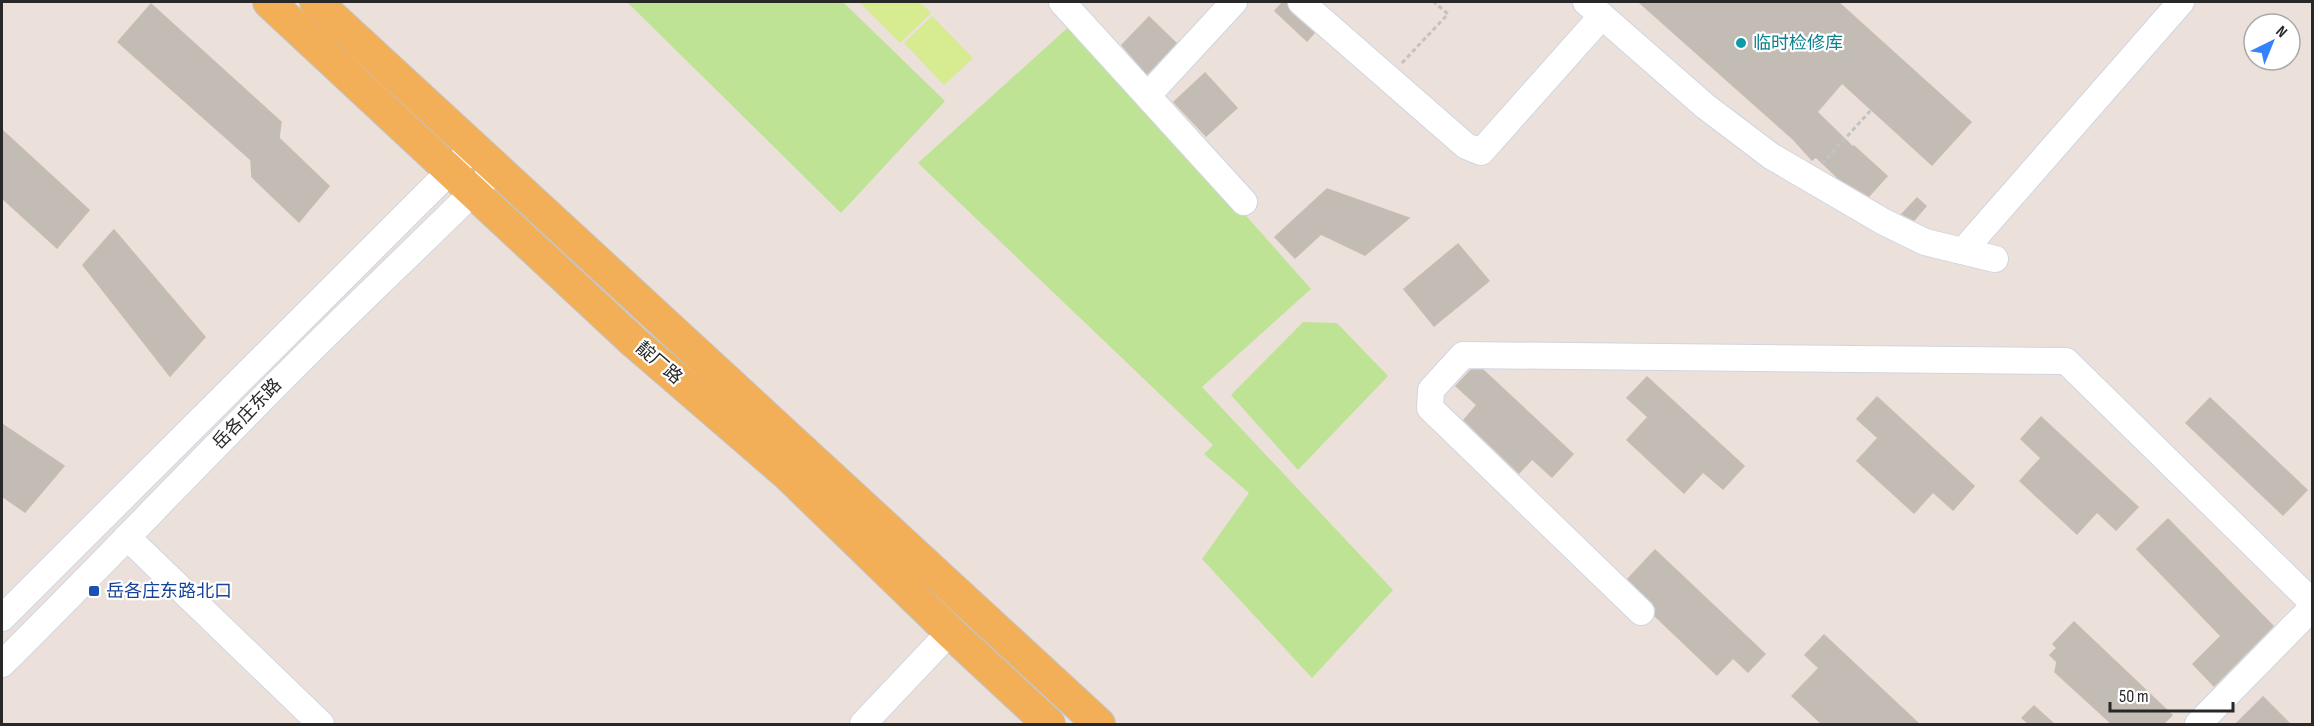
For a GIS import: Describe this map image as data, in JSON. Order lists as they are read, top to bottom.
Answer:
{
  "streets": {
    "main road": ["靛厂路"],
    "street": ["岳各庄东路"]
  },
  "crossings": [
    ["靛厂路", "岳各庄东路"]
  ],
  "places": {
    "other": ["临时检修库"],
    "transit": ["岳各庄东路北口"]
  },
  "scale_bar": "50 m",
  "north": "top right"
}
